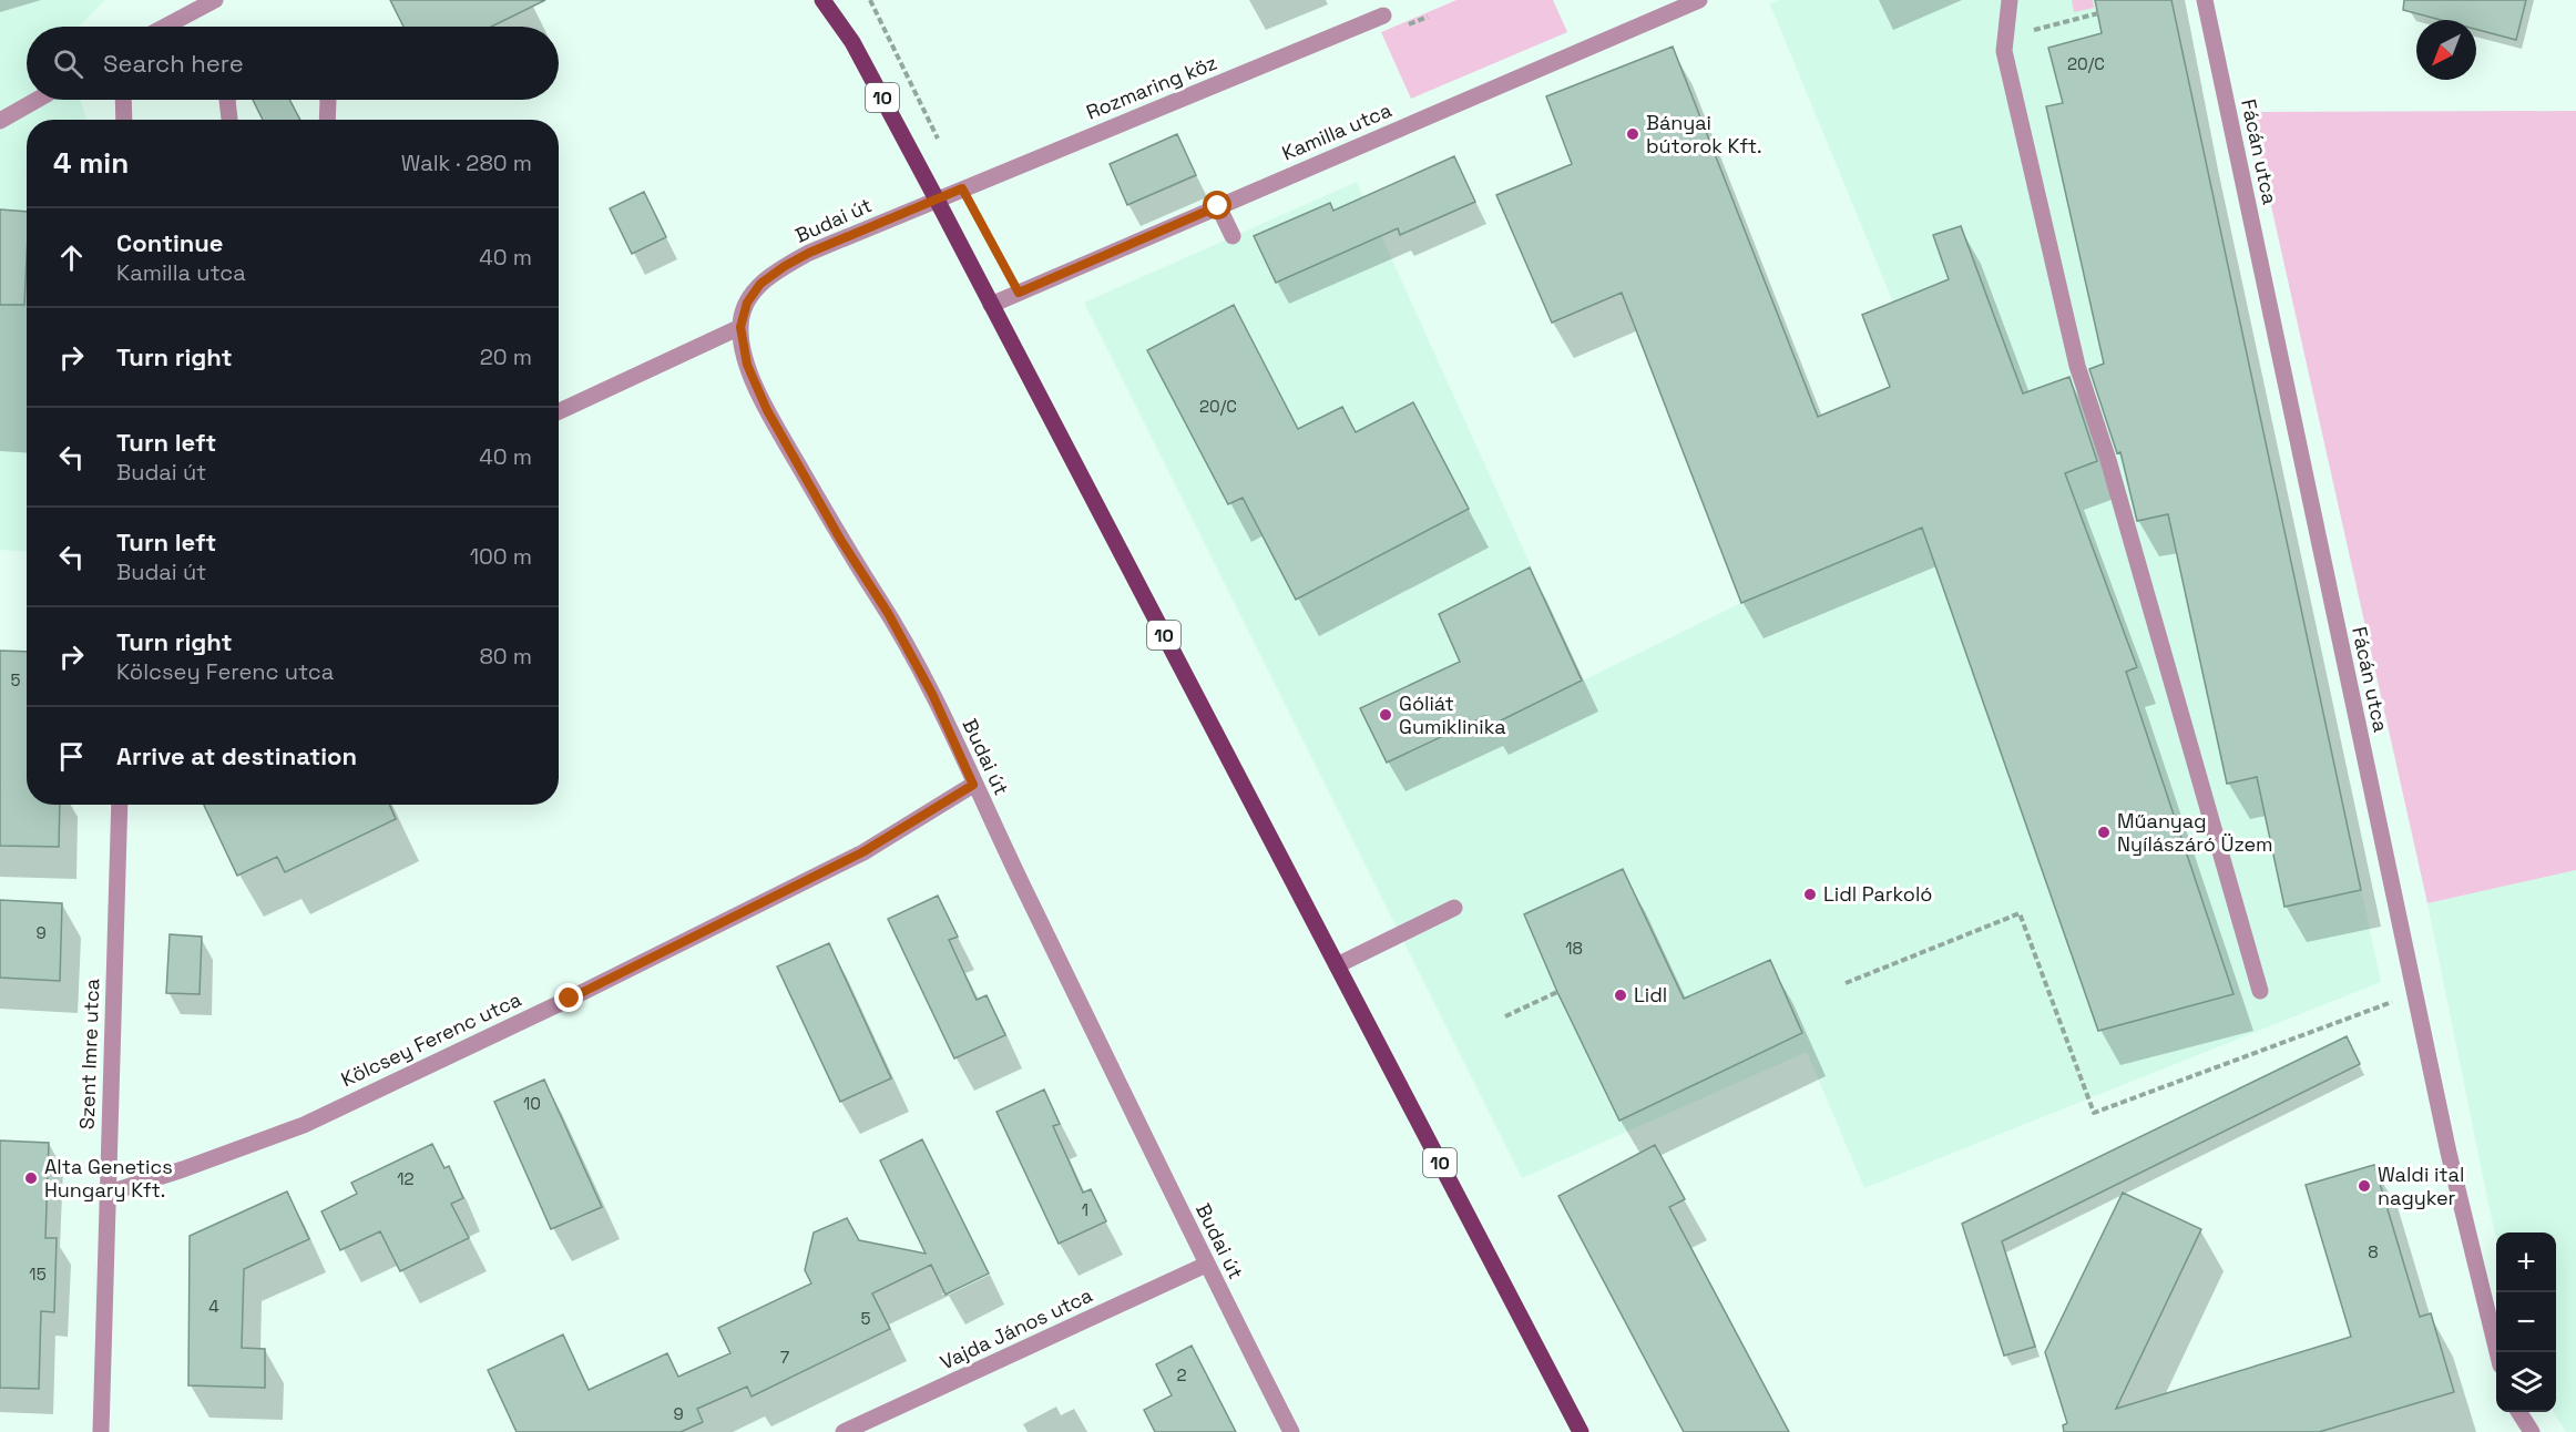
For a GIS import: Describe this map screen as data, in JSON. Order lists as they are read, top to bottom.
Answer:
{
  "streets": {
    "main road": ["10"],
    "street": [
      "Rozmaring köz",
      "Kamilla utca",
      "Fácán utca",
      "Budai út",
      "Kölcsey Ferenc utca",
      "Szent Imre utca",
      "Vajda János utca"
    ]
  },
  "crossings": [
    ["Rozmaring köz", "10"],
    ["Rozmaring köz", "Budai út"],
    ["10", "Kamilla utca"],
    ["10", "Budai út"],
    ["Budai út", "Kölcsey Ferenc utca"],
    ["Budai út", "Vajda János utca"],
    ["Kölcsey Ferenc utca", "Szent Imre utca"]
  ],
  "places": [
    "Bányai bútorok Kft.",
    "Góliát Gumiklinika",
    "Műanyag Nyílászáró Üzem",
    "Lidl Parkoló",
    "Lidl",
    "Alta Genetics Hungary Kft.",
    "Waldi ital nagyker"
  ],
  "house_numbers": [
    "20/C",
    "20/C",
    "5",
    "9",
    "18",
    "10",
    "12",
    "1",
    "8",
    "15",
    "4",
    "5",
    "7",
    "2",
    "9"
  ],
  "north": "bottom left",
  "page": {
    "search": "Search here",
    "heading": ["4 min", "Walk · 280 m"],
    "list": [
      ["Continue", "Kamilla utca", "40 m"],
      ["Turn right", "20 m"],
      ["Turn left", "Budai út", "40 m"],
      ["Turn left", "Budai út", "100 m"],
      ["Turn right", "Kölcsey Ferenc utca", "80 m"],
      "Arrive at destination"
    ],
    "map_buttons": ["+", "−"]
  }
}
